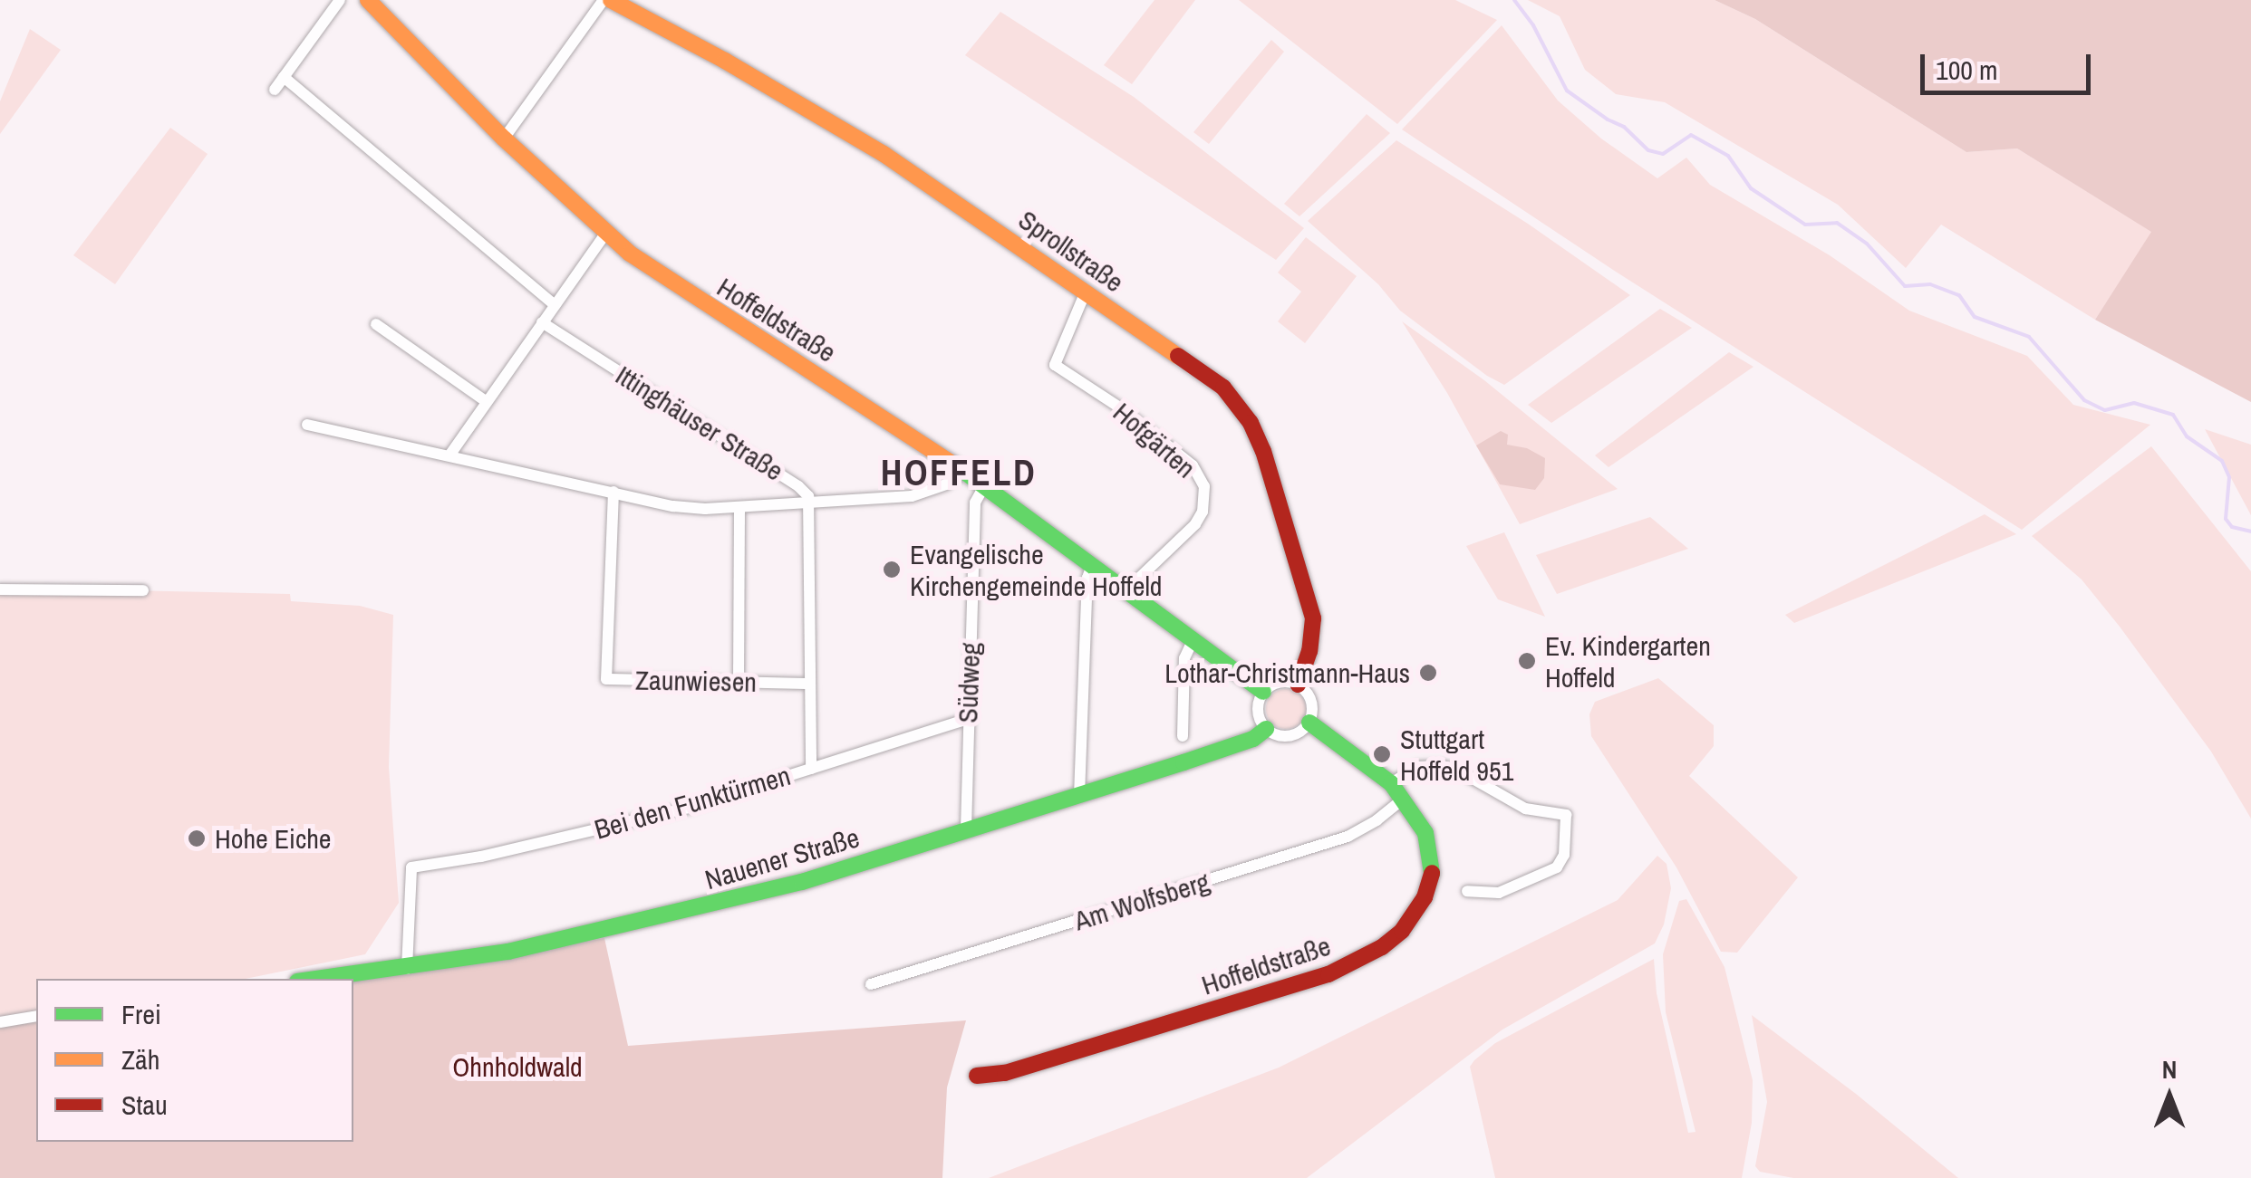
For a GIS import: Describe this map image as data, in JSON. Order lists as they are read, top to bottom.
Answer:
{
  "streets": {
    "street": [
      "Sprollstraße",
      "Hoffeldstraße",
      "Ittinghäuser Straße",
      "Hofgärten",
      "Zaunwiesen",
      "Südweg",
      "Bei den Funktürmen",
      "Nauener Straße",
      "Am Wolfsberg"
    ]
  },
  "crossings": [
    ["Sprollstraße", "Hoffeldstraße"],
    ["Sprollstraße", "Hofgärten"],
    ["Sprollstraße", "Nauener Straße"],
    ["Hoffeldstraße", "Hofgärten"],
    ["Hoffeldstraße", "Südweg"],
    ["Hoffeldstraße", "Nauener Straße"],
    ["Hoffeldstraße", "Am Wolfsberg"],
    ["Ittinghäuser Straße", "Zaunwiesen"],
    ["Ittinghäuser Straße", "Bei den Funktürmen"],
    ["Südweg", "Bei den Funktürmen"],
    ["Südweg", "Nauener Straße"],
    ["Bei den Funktürmen", "Nauener Straße"]
  ],
  "districts": ["HOFFELD"],
  "parks": ["Ohnholdwald"],
  "places": [
    "Evangelische Kirchengemeinde Hoffeld",
    "Ev. Kindergarten Hoffeld",
    "Lothar-Christmann-Haus",
    "Stuttgart Hoffeld 951",
    "Hohe Eiche"
  ],
  "legend": ["Frei", "Zäh", "Stau"],
  "scale_bar": "100 m",
  "north": "top"
}
